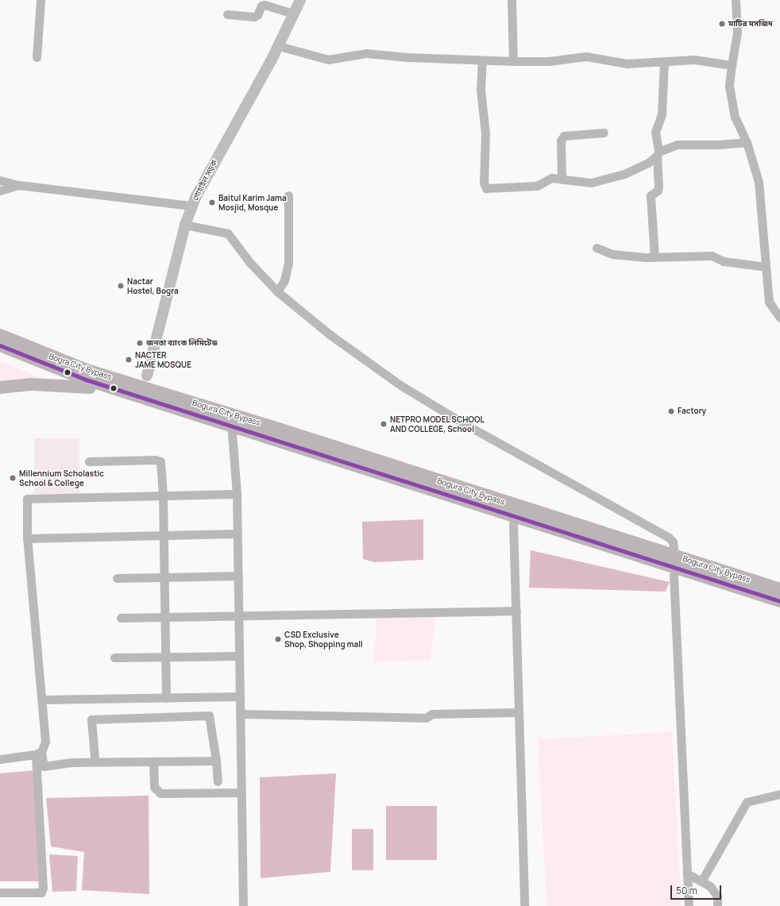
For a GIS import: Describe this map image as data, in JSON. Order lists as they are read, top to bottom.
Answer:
{
  "streets": {
    "highway": ["Bogra City Bypass", "Bogura City Bypass"],
    "main road": ["গোহাইল সড়ক"]
  },
  "crossings": [
    ["Bogra City Bypass", "Bogura City Bypass"]
  ],
  "places": [
    "মাটির মসজিদ",
    "Baitul Karim Jama Mosjid, Mosque",
    "Nactar Hostel, Bogra",
    "জনতা ব্যাংক লিমিটেড",
    "NACTER JAME MOSQUE",
    "Factory",
    "NETPRO MODEL SCHOOL AND COLLEGE, School",
    "Millennium Scholastic School & College",
    "CSD Exclusive Shop, Shopping mall"
  ],
  "scale_bar": "50 m"
}
